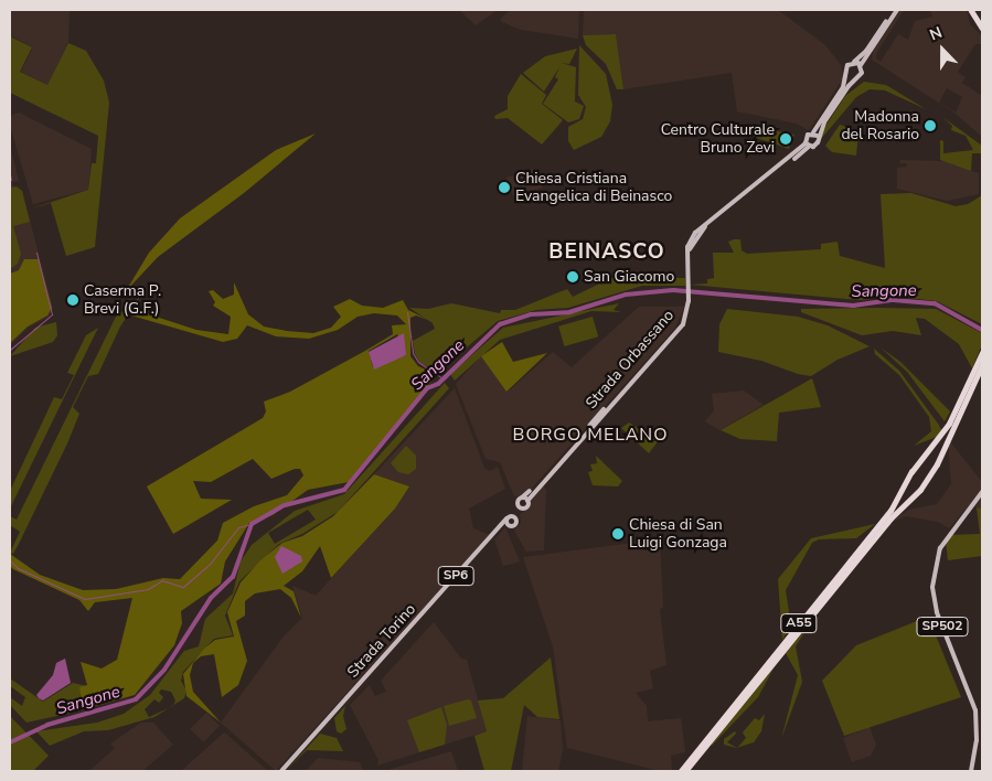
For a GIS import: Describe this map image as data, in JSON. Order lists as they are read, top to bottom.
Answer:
{
  "streets": {
    "highway": ["A55"],
    "main road": [
      "Strada Orbassano",
      "SP6",
      "SP502",
      "Strada Torino"
    ]
  },
  "districts": ["BEINASCO", "BORGO MELANO"],
  "water": ["Sangone"],
  "places": [
    "Madonna del Rosario",
    "Centro Culturale Bruno Zevi",
    "Chiesa Cristiana Evangelica di Beinasco",
    "San Giacomo",
    "Caserma P. Brevi (G.F.)",
    "Chiesa di San Luigi Gonzaga"
  ],
  "north": "top"
}
